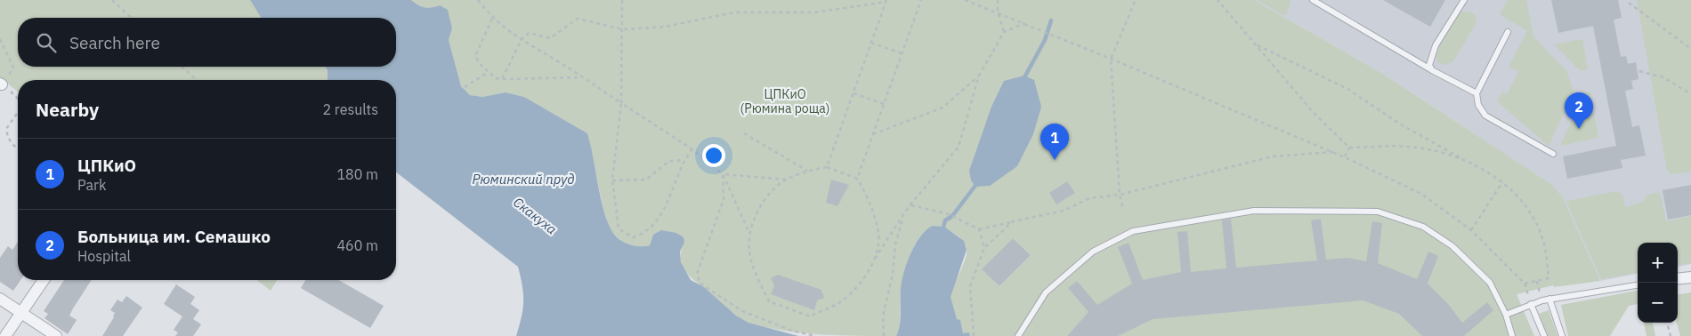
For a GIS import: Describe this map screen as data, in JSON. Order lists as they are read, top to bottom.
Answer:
{
  "water": ["Рюминский пруд", "Скакуха"],
  "parks": ["ЦПКиО (Рюмина роща)"],
  "page": {
    "search": "Search here",
    "heading": ["Nearby", "2 results"],
    "pins": ["2", "1"],
    "list": [
      {
        "mark": "1",
        "name": "ЦПКиО",
        "note": "Park",
        "value": "180 m"
      },
      {
        "mark": "2",
        "name": "Больница им. Семашко",
        "note": "Hospital",
        "value": "460 m"
      }
    ],
    "map_buttons": ["+", "−"]
  }
}
